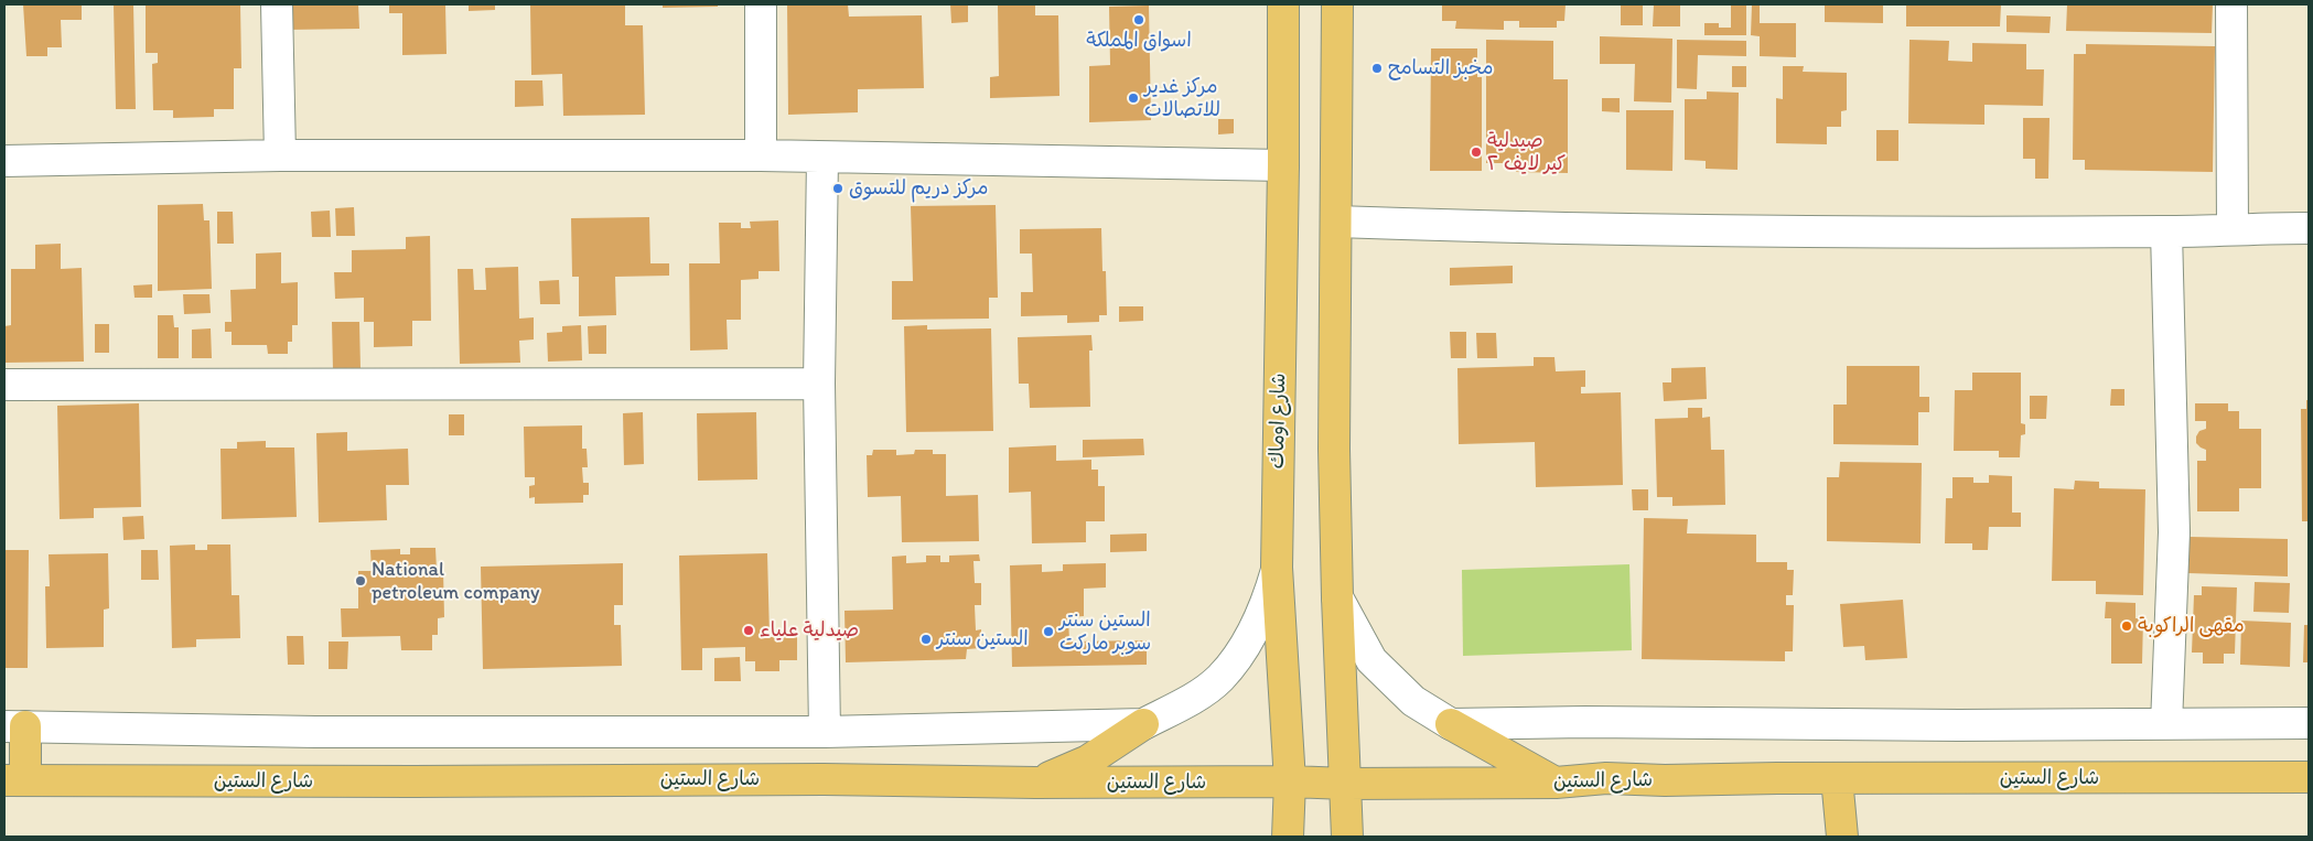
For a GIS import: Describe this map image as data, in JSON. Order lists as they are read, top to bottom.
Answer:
{
  "streets": {
    "main road": ["شارع اوماك", "شارع الستين"]
  },
  "crossings": [
    ["شارع اوماك", "شارع الستين"]
  ],
  "places": [
    "اسواق المملكة",
    "مخبز التسامح",
    "مركز غدير للاتصالات",
    "صيدلية كير لايف ٢",
    "مركز دريم للتسوق",
    "National petroleum company",
    "مقهى الراكوبة",
    "صيدلية علياء",
    "الستين سنتر سوبر ماركت",
    "الستين سنتر"
  ]
}
